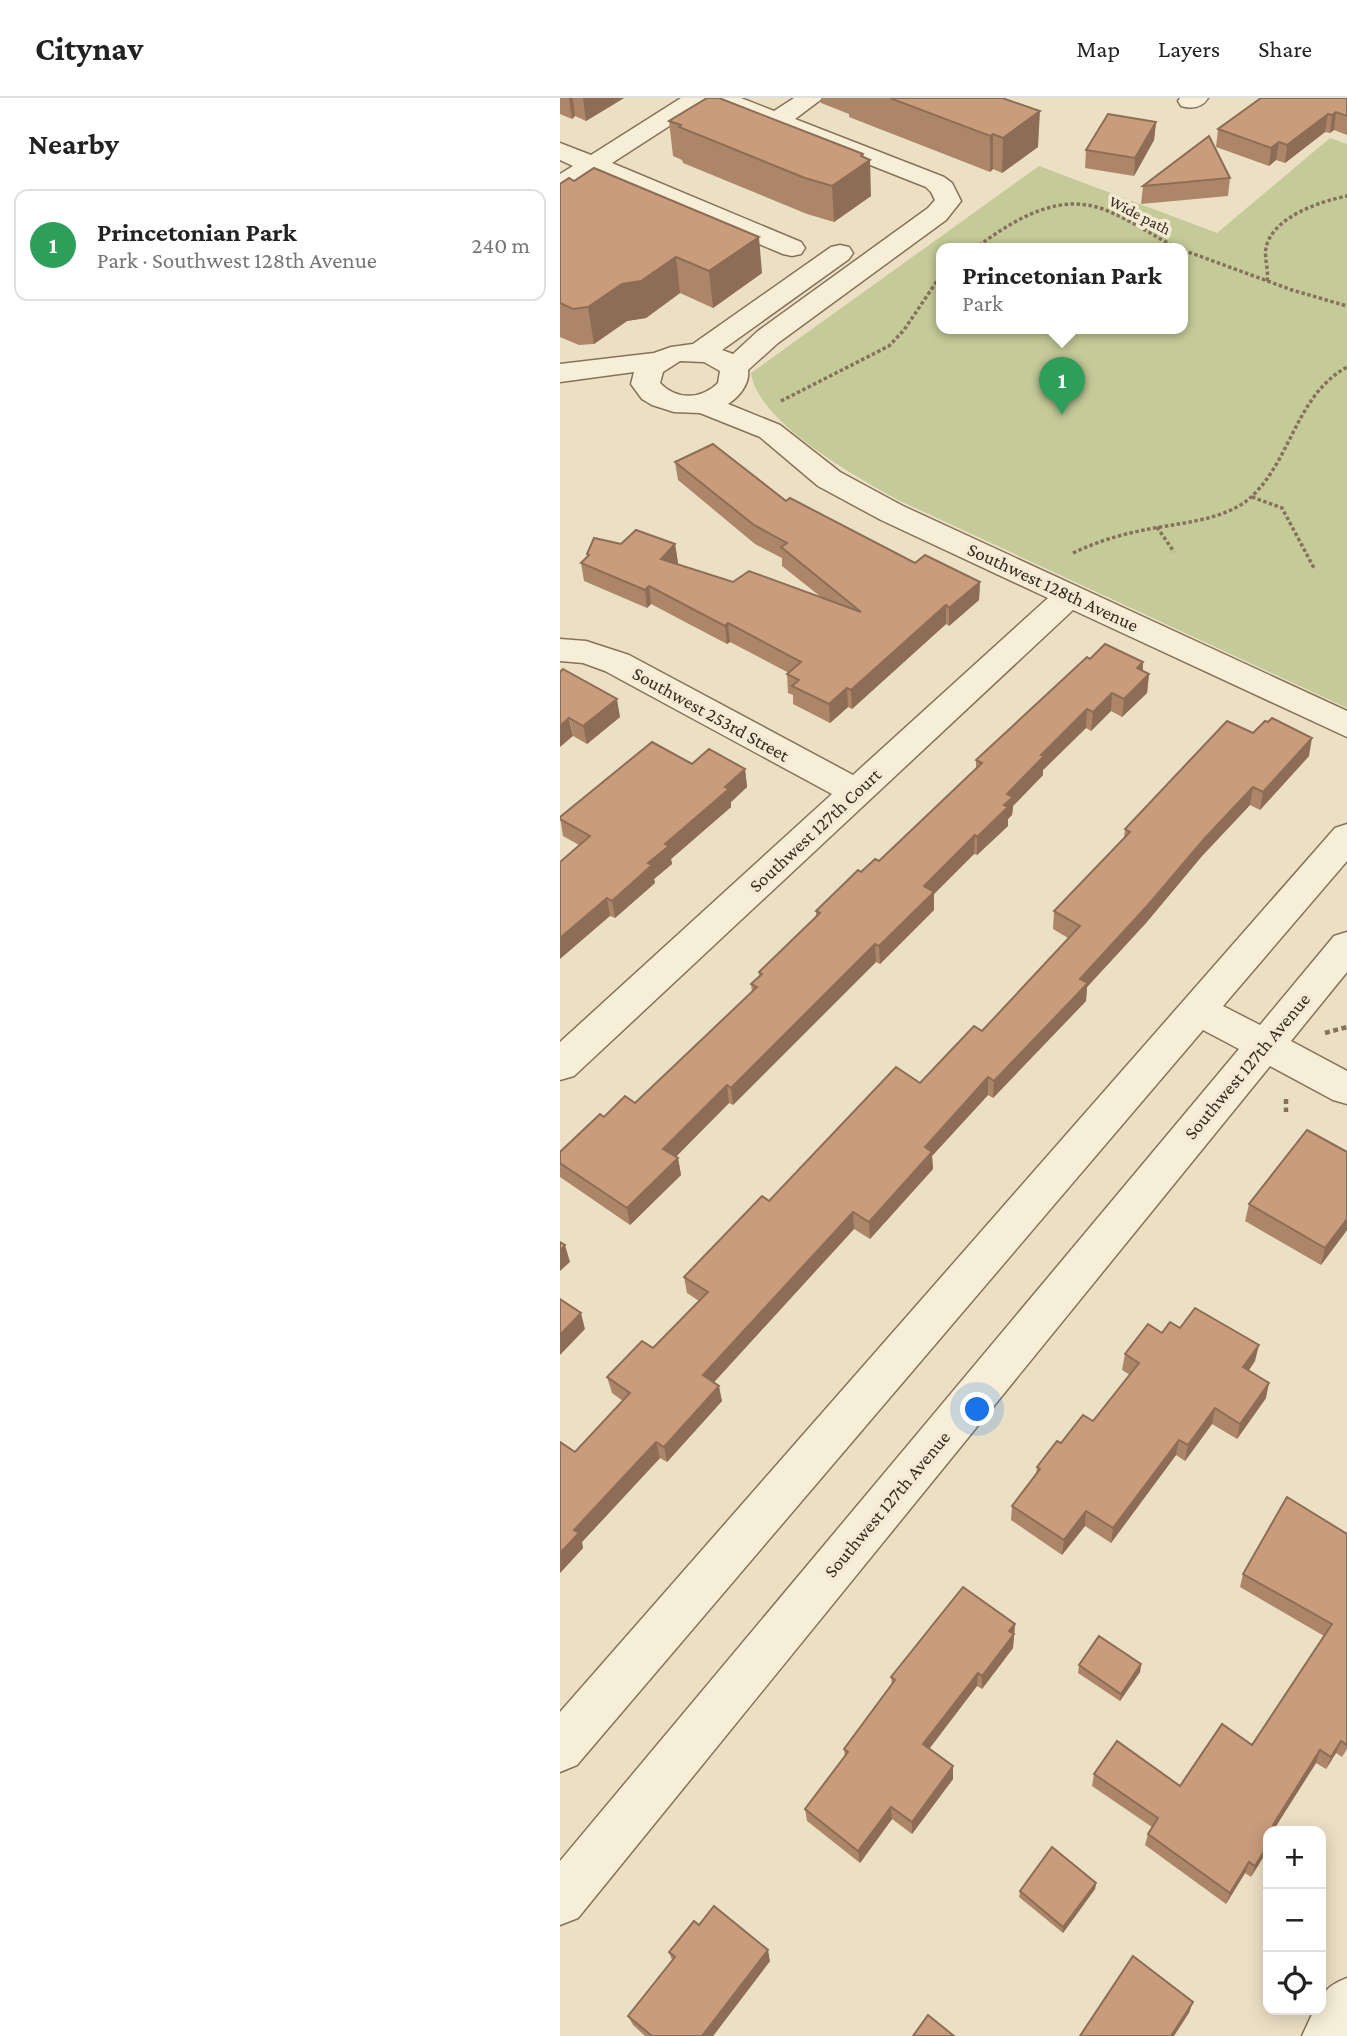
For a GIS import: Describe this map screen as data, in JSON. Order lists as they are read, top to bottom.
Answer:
{
  "streets": {
    "street": [
      "Southwest 128th Avenue",
      "Southwest 253rd Street",
      "Southwest 127th Court",
      "Southwest 127th Avenue"
    ],
    "path": ["Wide path"]
  },
  "crossings": [
    ["Southwest 128th Avenue", "Southwest 127th Court"],
    ["Southwest 253rd Street", "Southwest 127th Court"]
  ],
  "page": {
    "header": "Citynav",
    "nav": ["Map", "Layers", "Share"],
    "heading": "Nearby",
    "list": [
      {
        "mark": "1",
        "name": "Princetonian Park",
        "note": "Park · Southwest 128th Avenue",
        "value": "240 m"
      }
    ],
    "popup": ["Princetonian Park", "Park"],
    "pins": "1",
    "map_buttons": ["+", "−"]
  }
}
